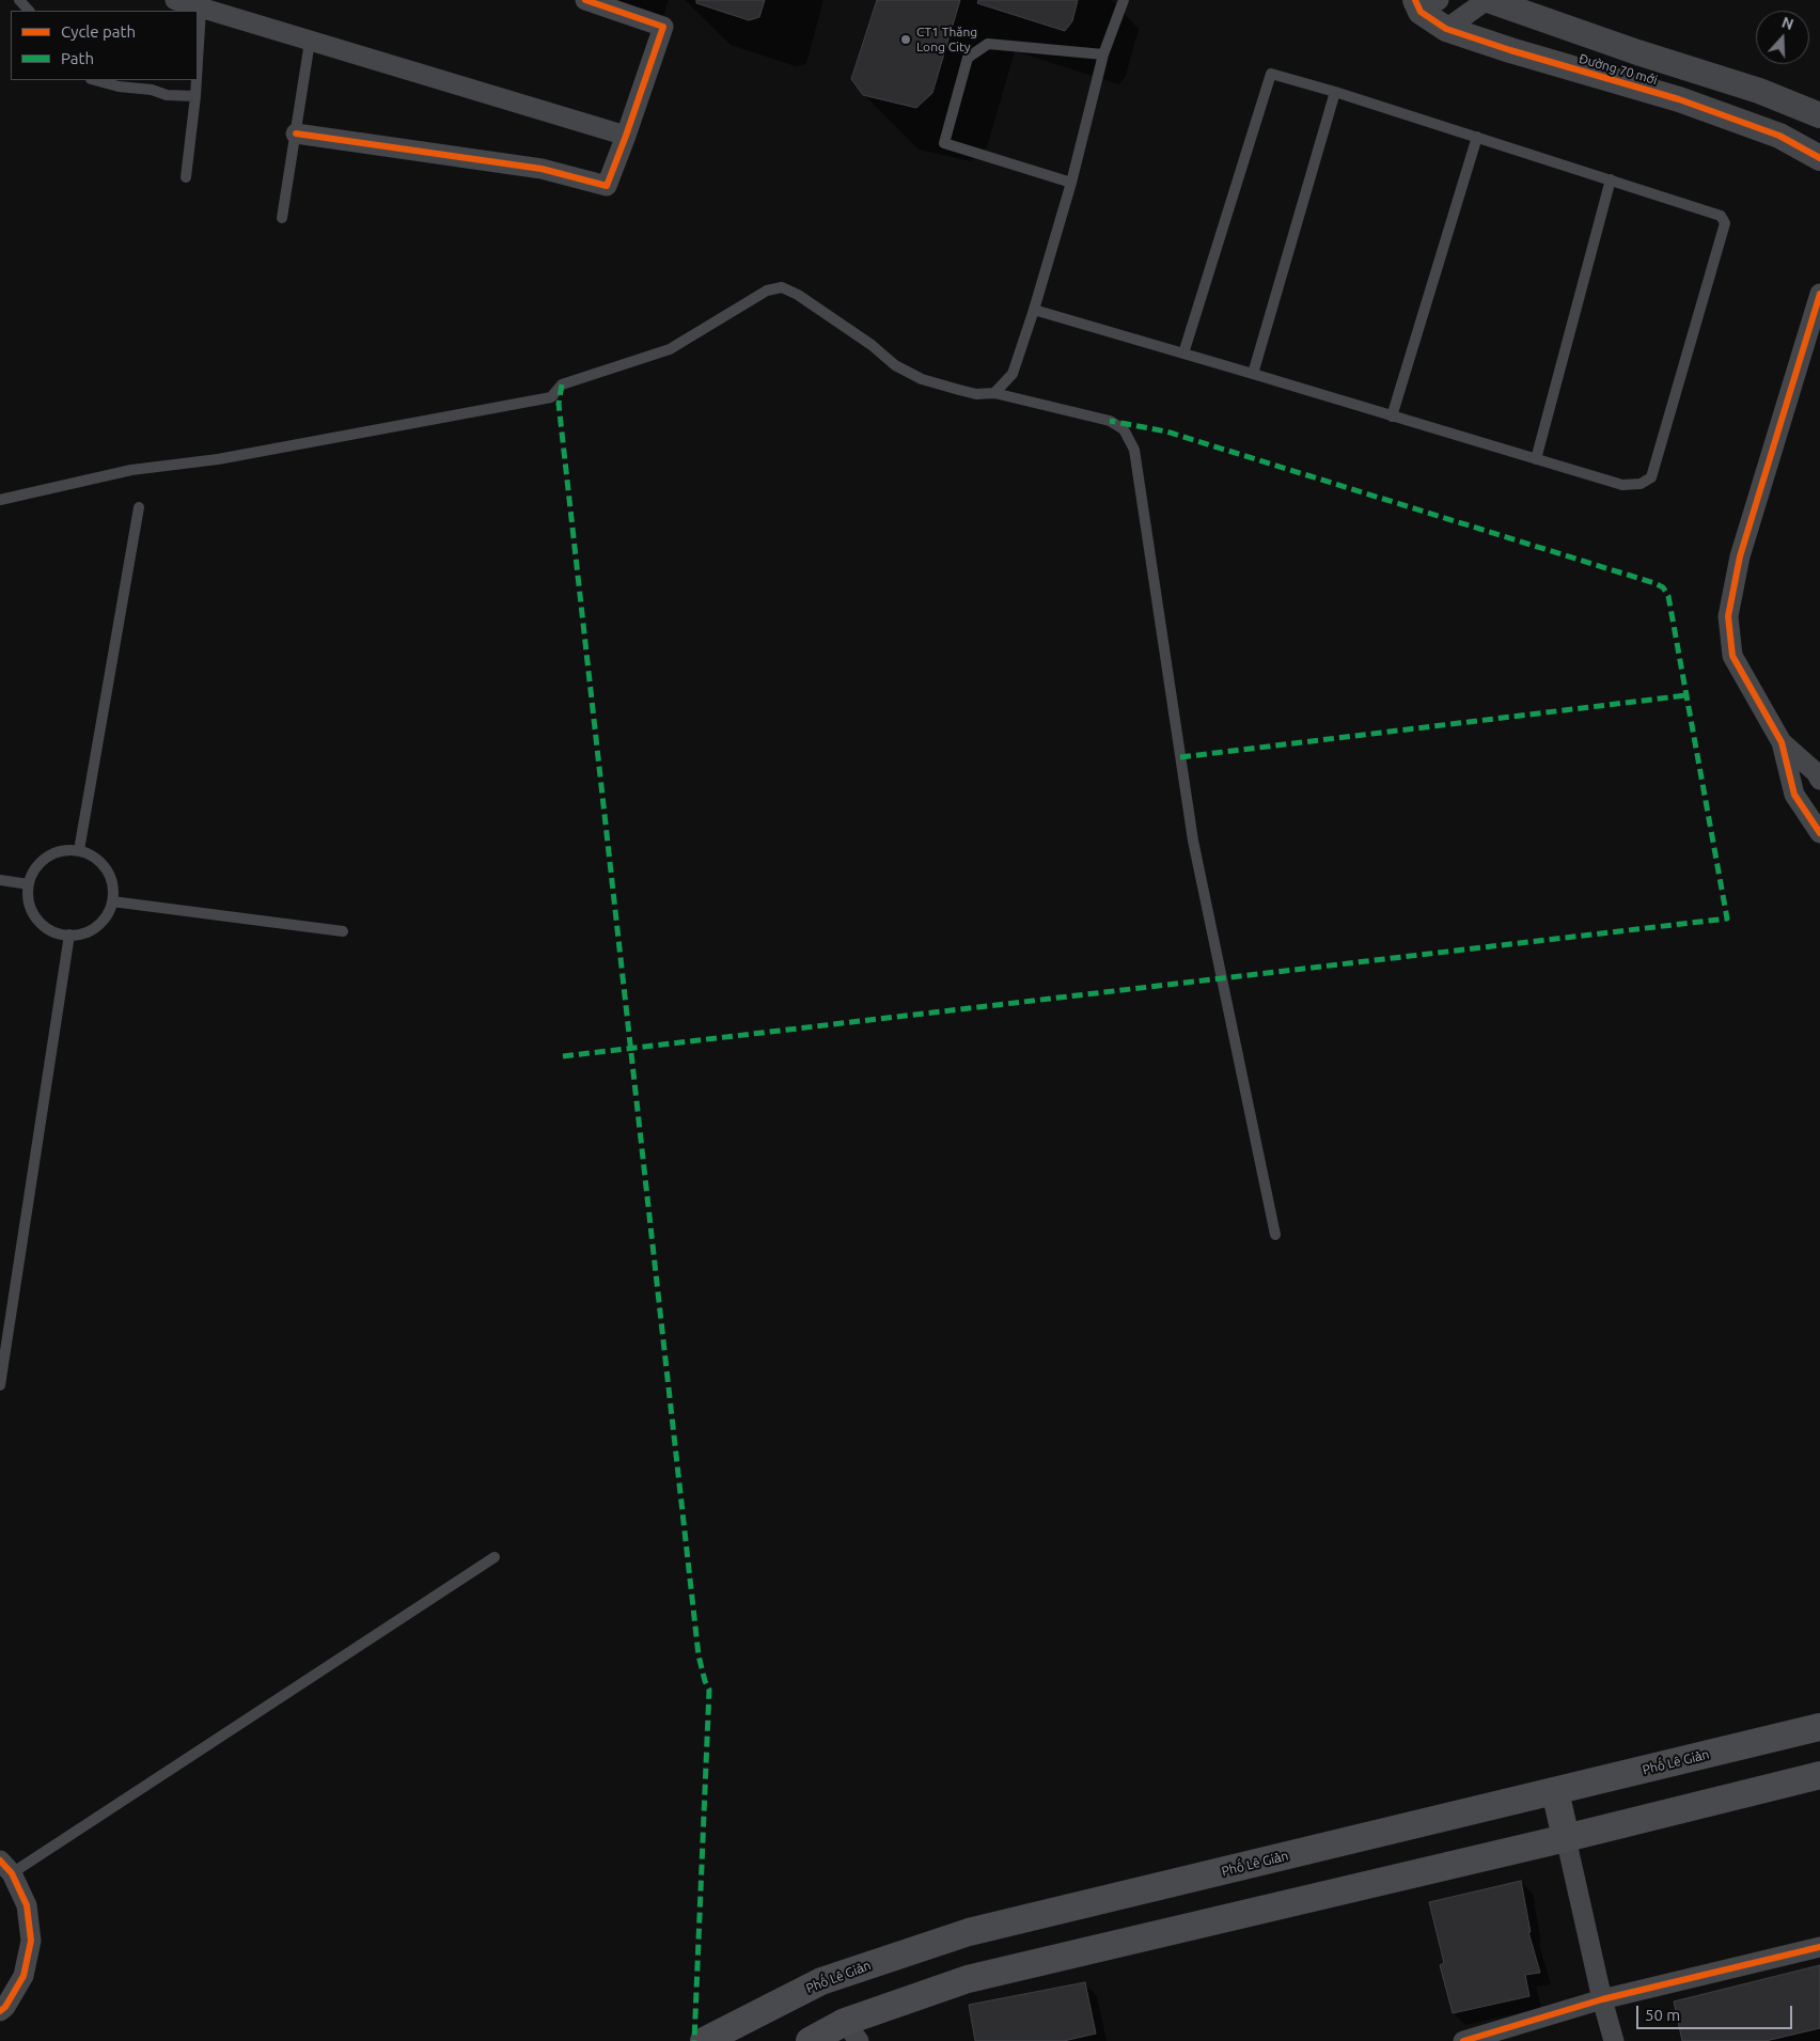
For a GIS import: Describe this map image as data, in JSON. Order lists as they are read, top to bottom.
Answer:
{
  "streets": {
    "main road": ["Phố Lê Giản"],
    "street": ["Đường 70 mới"]
  },
  "places": ["CT1 Thăng Long City"],
  "legend": ["Cycle path", "Path"],
  "scale_bar": "50 m",
  "north": "top"
}
